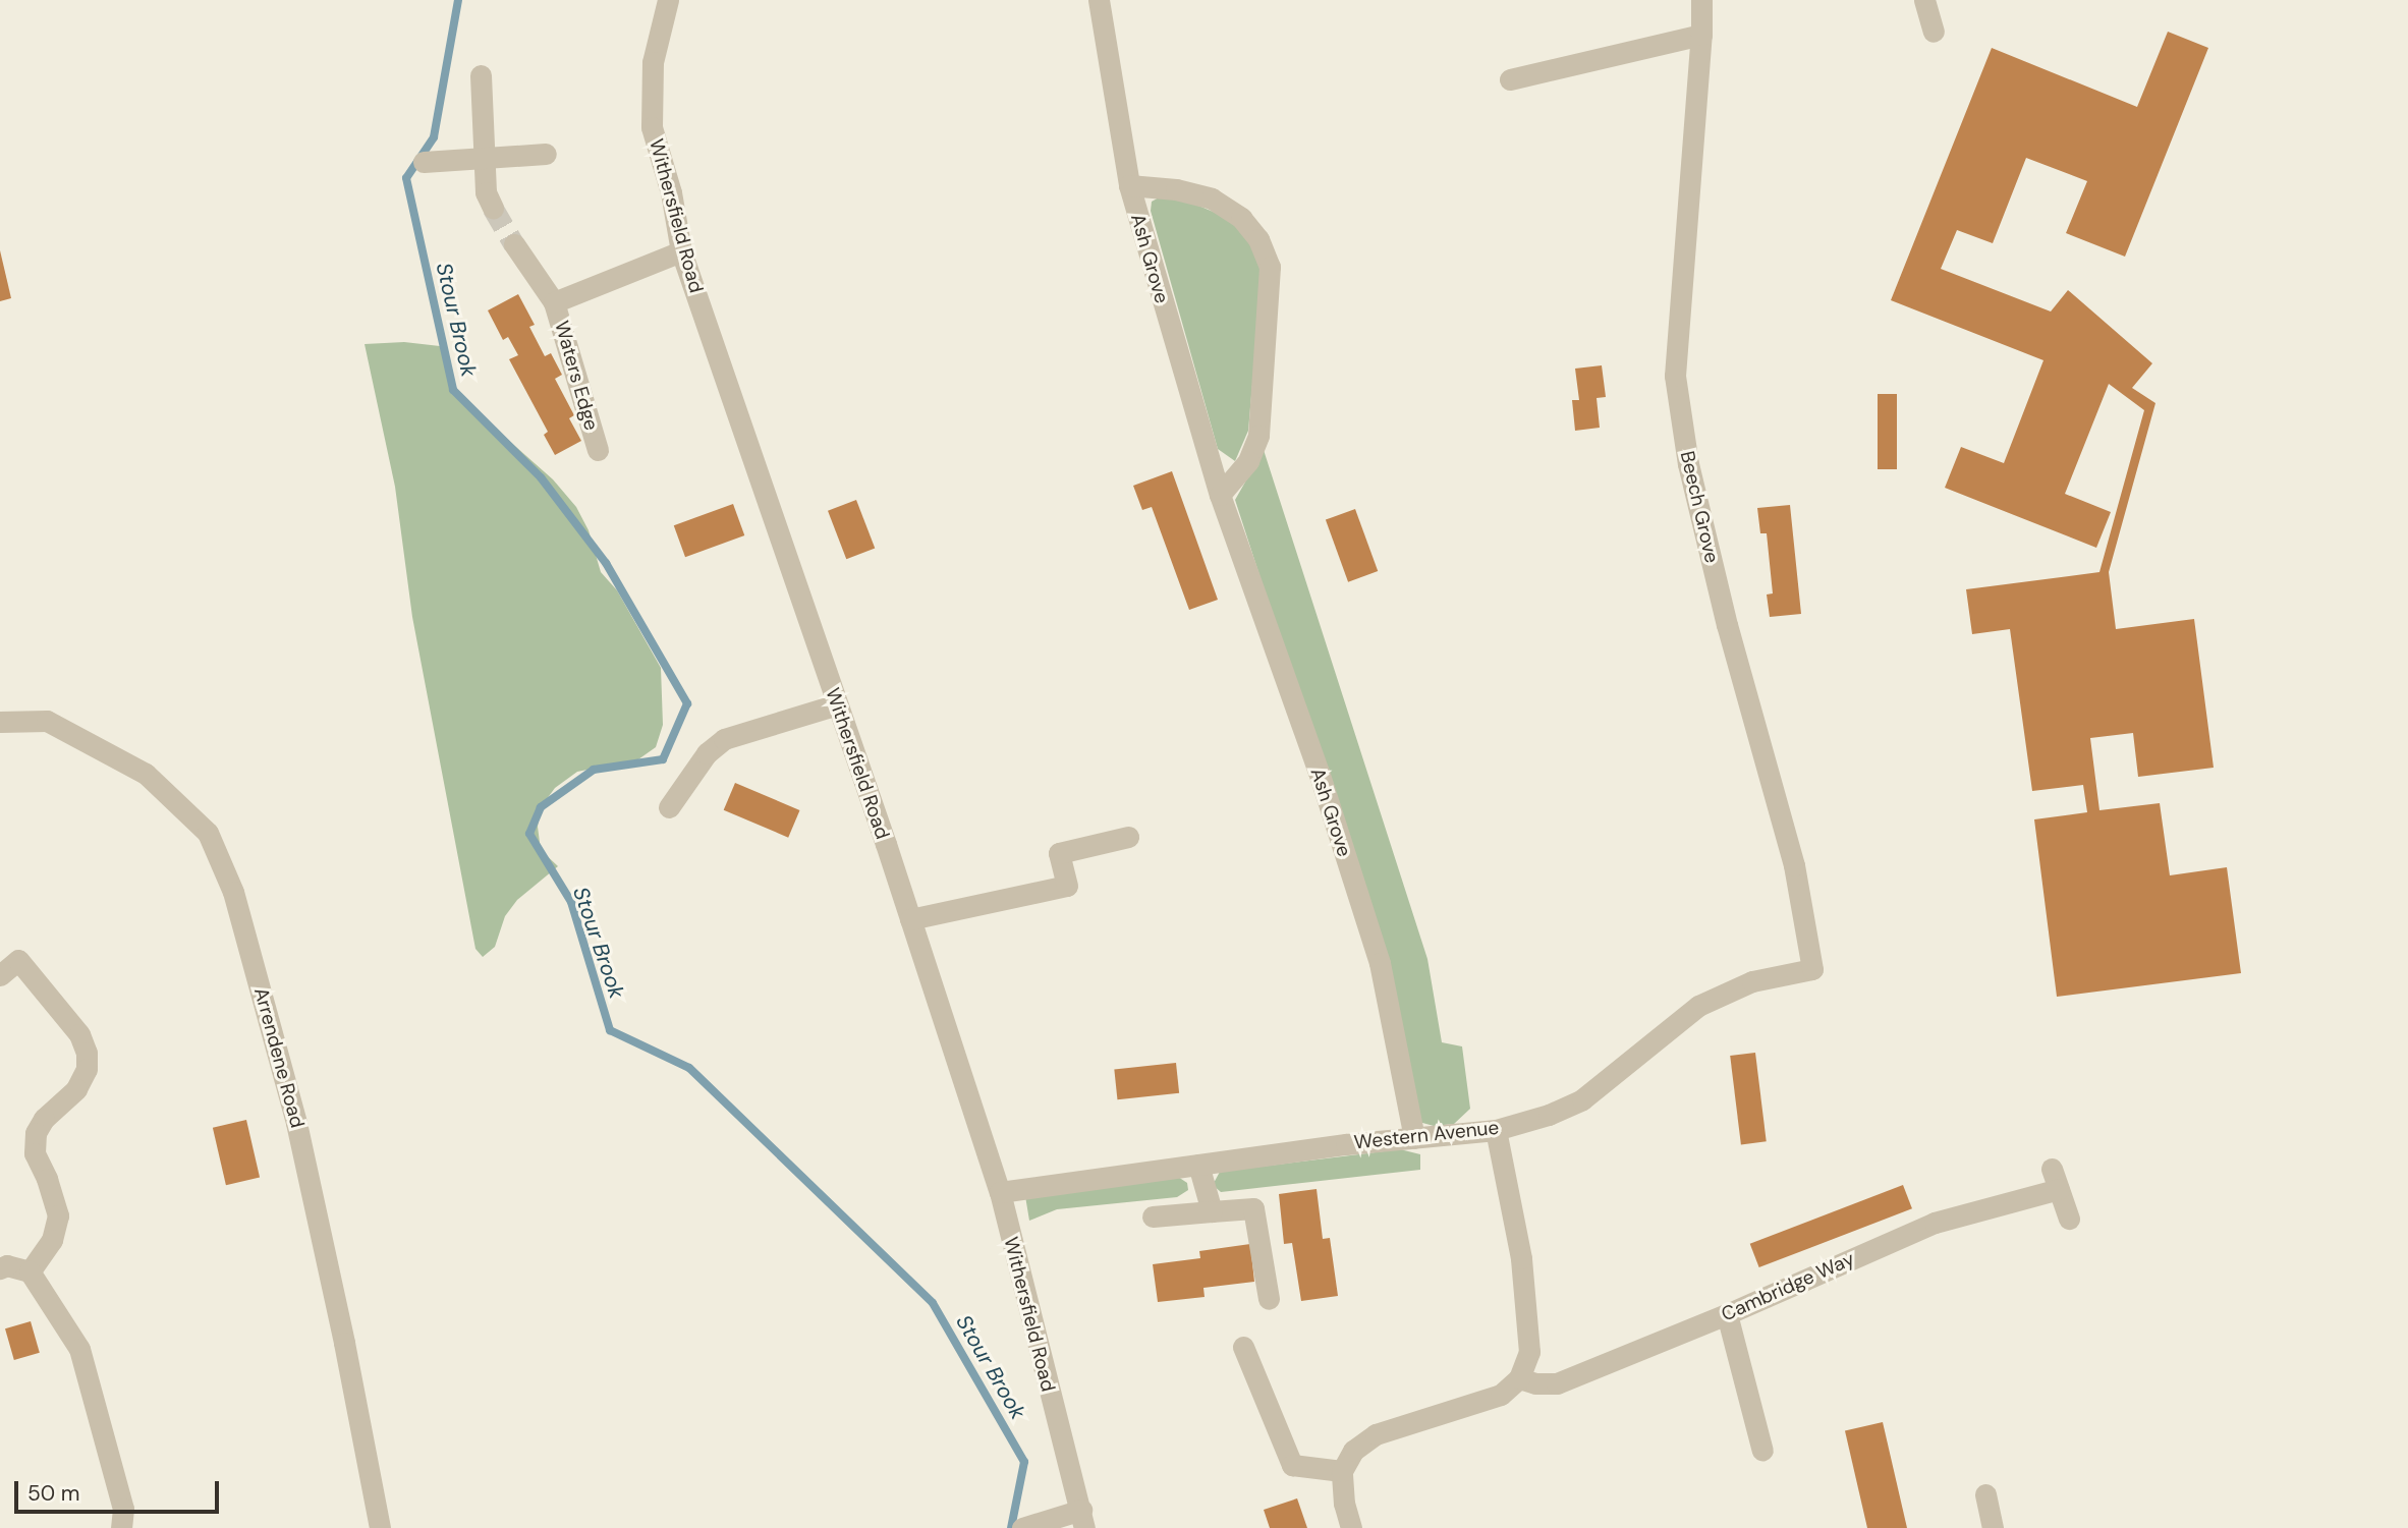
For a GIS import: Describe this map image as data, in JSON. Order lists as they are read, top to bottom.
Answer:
{
  "streets": {
    "street": [
      "Withersfield Road",
      "Ash Grove",
      "Waters Edge",
      "Beech Grove",
      "Arrendene Road",
      "Western Avenue",
      "Cambridge Way"
    ]
  },
  "crossings": [
    ["Withersfield Road", "Waters Edge"],
    ["Withersfield Road", "Western Avenue"],
    ["Ash Grove", "Western Avenue"],
    ["Beech Grove", "Western Avenue"]
  ],
  "water": ["Stour Brook"],
  "scale_bar": "50 m"
}
